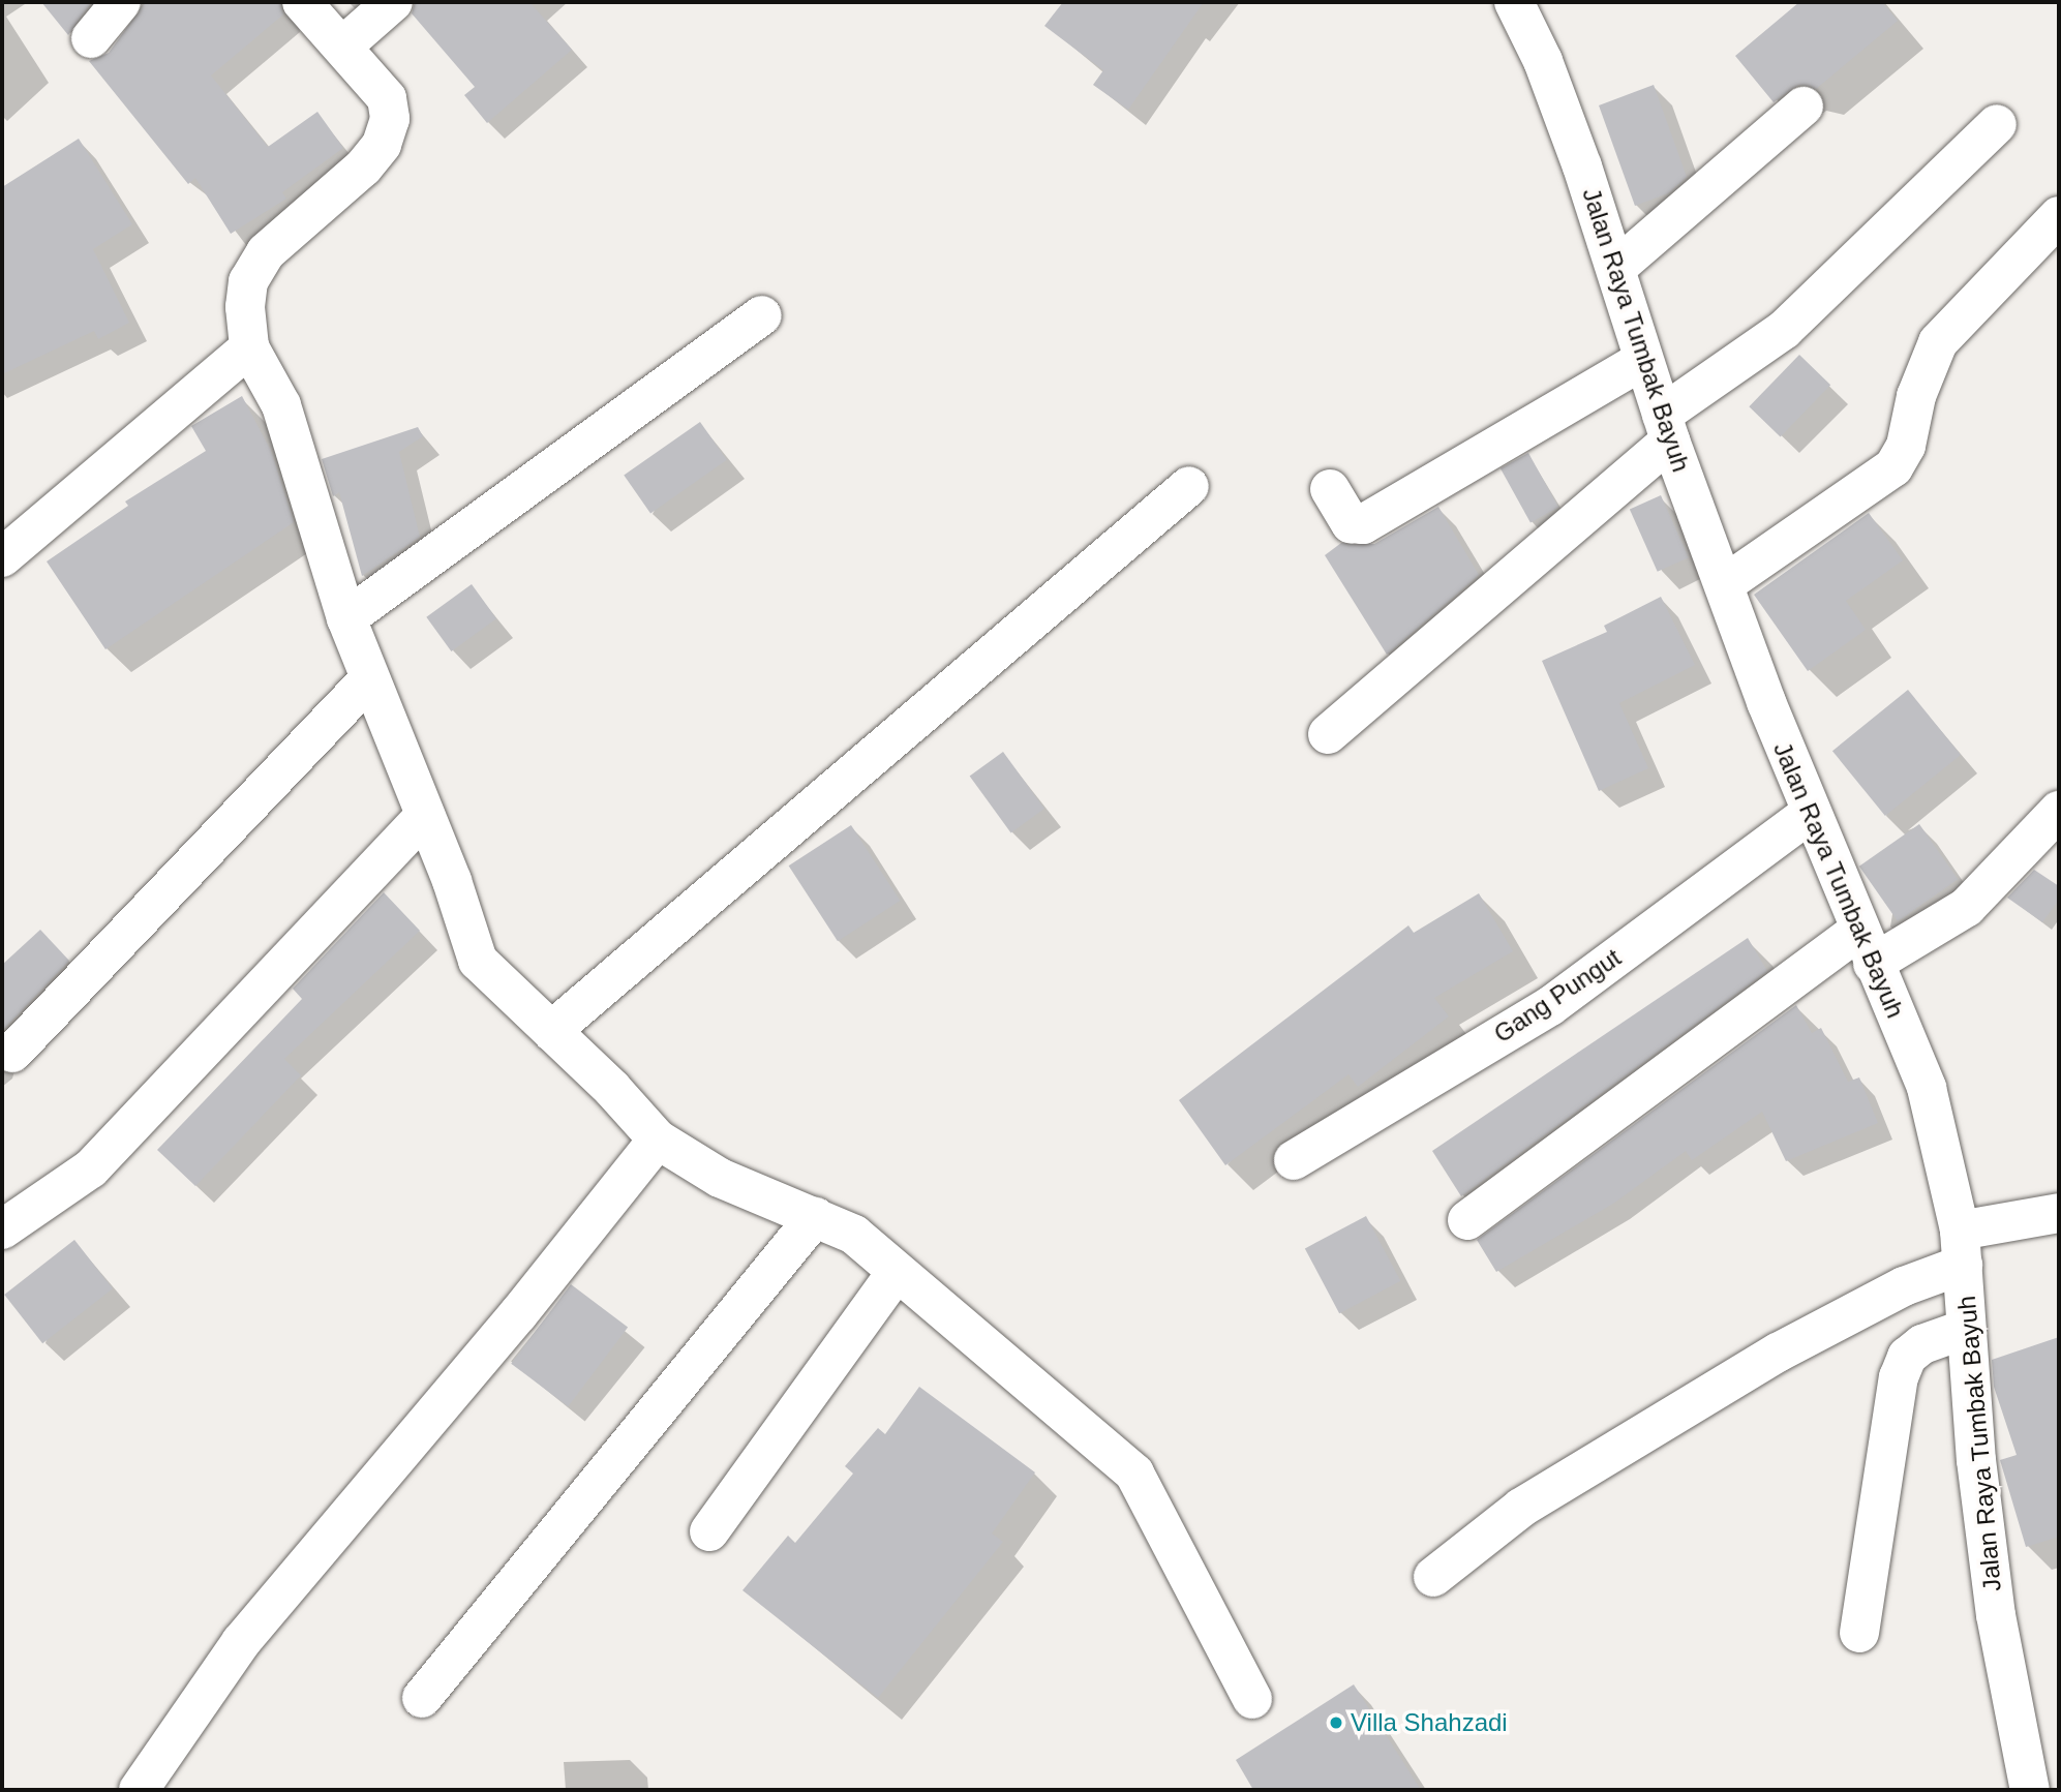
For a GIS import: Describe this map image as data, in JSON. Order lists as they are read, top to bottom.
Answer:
{
  "streets": {
    "street": ["Jalan Raya Tumbak Bayuh", "Gang Pungut"]
  },
  "crossings": [
    ["Jalan Raya Tumbak Bayuh", "Gang Pungut"]
  ],
  "places": ["Villa Shahzadi"]
}
